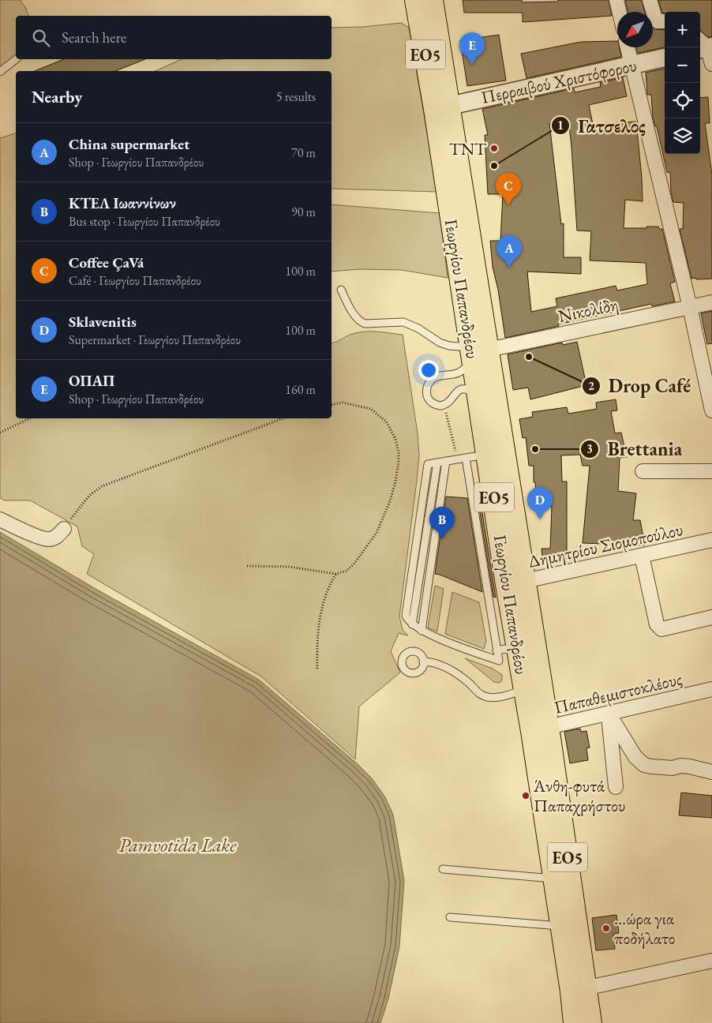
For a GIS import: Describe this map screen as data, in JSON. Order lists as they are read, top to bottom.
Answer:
{
  "streets": {
    "main road": ["ΕΟ5", "Γεωργίου Παπανδρέου"],
    "street": [
      "Περραιβού Χριστόφορου",
      "Νικολίδη",
      "Δημητρίου Σιομοπούλου",
      "Παπαθεμιστοκλέους"
    ]
  },
  "crossings": [
    ["Περραιβού Χριστόφορου", "Γεωργίου Παπανδρέου"],
    ["Γεωργίου Παπανδρέου", "Νικολίδη"],
    ["Γεωργίου Παπανδρέου", "Δημητρίου Σιομοπούλου"],
    ["Γεωργίου Παπανδρέου", "Παπαθεμιστοκλέους"]
  ],
  "water": ["Pamvotida Lake"],
  "places": [
    "TNT",
    "Γατσελος",
    "Drop Café",
    "Brettania",
    "Άνθη-φυτά Παπαχρήστου",
    "...ώρα για ποδήλατο"
  ],
  "north": "bottom left",
  "page": {
    "map_buttons": ["+", "−"],
    "search": "Search here",
    "pins": [
      "E",
      "C",
      "A",
      "D",
      "B"
    ],
    "heading": ["Nearby", "5 results"],
    "list": [
      {
        "mark": "A",
        "name": "China supermarket",
        "note": "Shop · Γεωργίου Παπανδρέου",
        "value": "70 m"
      },
      {
        "mark": "B",
        "name": "ΚΤΕΛ Ιωαννίνων",
        "note": "Bus stop · Γεωργίου Παπανδρέου",
        "value": "90 m"
      },
      {
        "mark": "C",
        "name": "Coffee ÇaVá",
        "note": "Café · Γεωργίου Παπανδρέου",
        "value": "100 m"
      },
      {
        "mark": "D",
        "name": "Sklavenitis",
        "note": "Supermarket · Γεωργίου Παπανδρέου",
        "value": "100 m"
      },
      {
        "mark": "E",
        "name": "ΟΠΑΠ",
        "note": "Shop · Γεωργίου Παπανδρέου",
        "value": "160 m"
      }
    ]
  }
}
